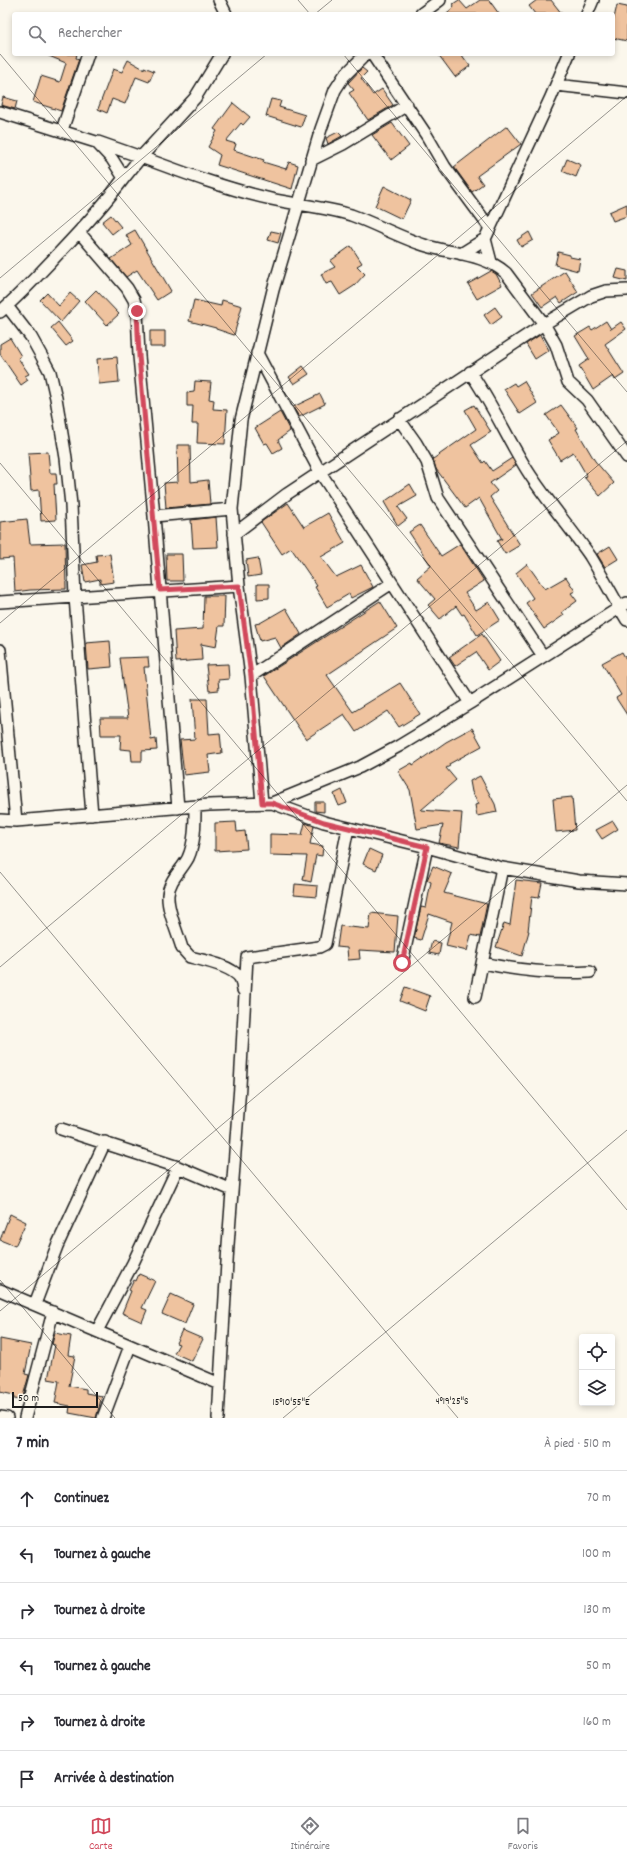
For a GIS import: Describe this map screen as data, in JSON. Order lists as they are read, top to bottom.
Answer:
{
  "scale_bar": "50 m",
  "page": {
    "search": "Rechercher",
    "scale": "50 m",
    "heading": ["7 min", "À pied · 510 m"],
    "list": [
      ["Continuez", "70 m"],
      ["Tournez à gauche", "100 m"],
      ["Tournez à droite", "130 m"],
      ["Tournez à gauche", "50 m"],
      ["Tournez à droite", "160 m"],
      "Arrivée à destination"
    ],
    "nav": ["Carte", "Itinéraire", "Favoris"]
  },
  "coordinates": ["4°19'25\"S", "15°10'55\"E"]
}
